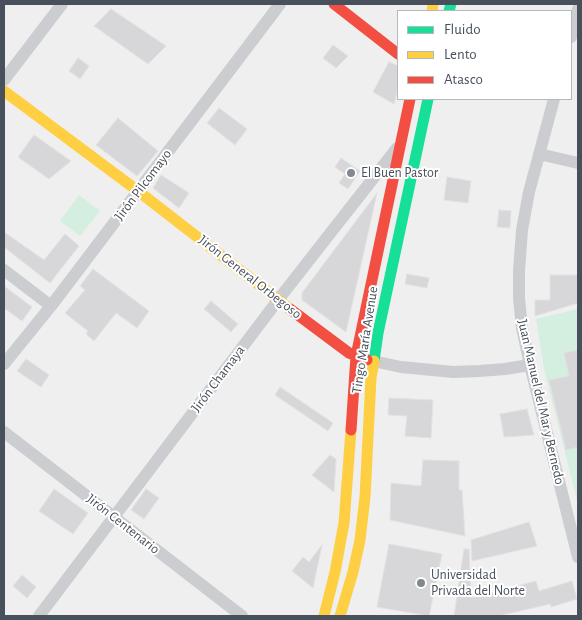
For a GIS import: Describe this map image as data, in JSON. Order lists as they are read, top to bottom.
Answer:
{
  "streets": {
    "main road": ["Jirón General Orbegoso", "Tingo María Avenue"],
    "street": [
      "Jirón Pilcomayo",
      "Jirón Chamaya",
      "Juan Manuel del Mar y Bernedo",
      "Jirón Centenario"
    ]
  },
  "crossings": [
    ["Jirón Pilcomayo", "Jirón General Orbegoso"],
    ["Jirón General Orbegoso", "Tingo María Avenue"],
    ["Jirón General Orbegoso", "Jirón Chamaya"],
    ["Jirón General Orbegoso", "Juan Manuel del Mar y Bernedo"],
    ["Tingo María Avenue", "Jirón Chamaya"],
    ["Jirón Chamaya", "Jirón Centenario"]
  ],
  "places": ["El Buen Pastor", "Universidad Privada del Norte"],
  "legend": ["Fluido", "Lento", "Atasco"]
}
